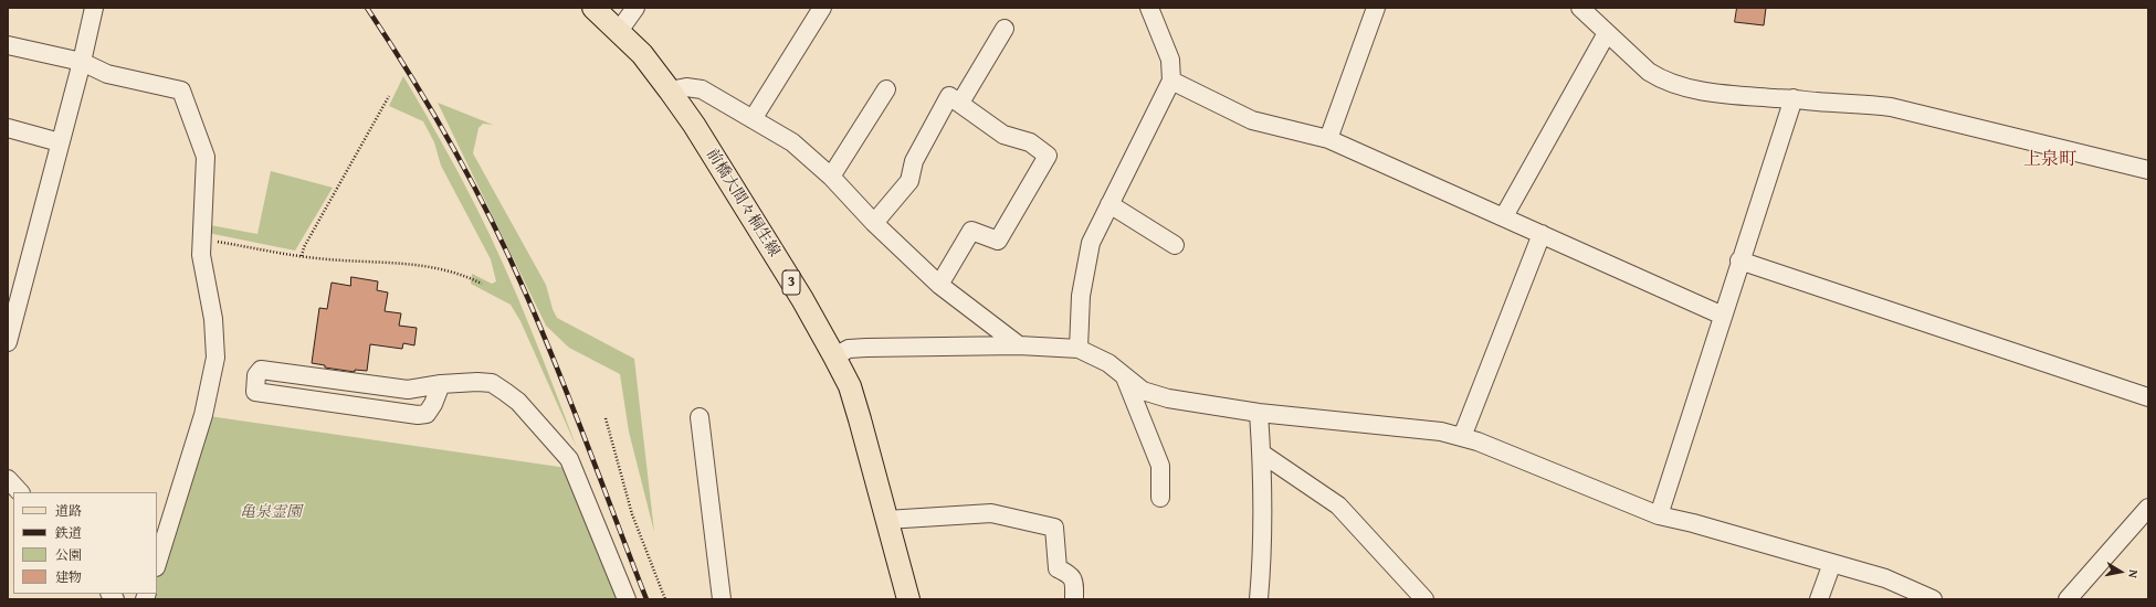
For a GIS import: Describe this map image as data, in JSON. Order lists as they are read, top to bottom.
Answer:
{
  "streets": {
    "main road": ["前橋大間々桐生線", "3"]
  },
  "districts": ["上泉町"],
  "parks": ["亀泉霊園"],
  "legend": [
    "道路",
    "鉄道",
    "公園",
    "建物"
  ],
  "north": "right"
}
